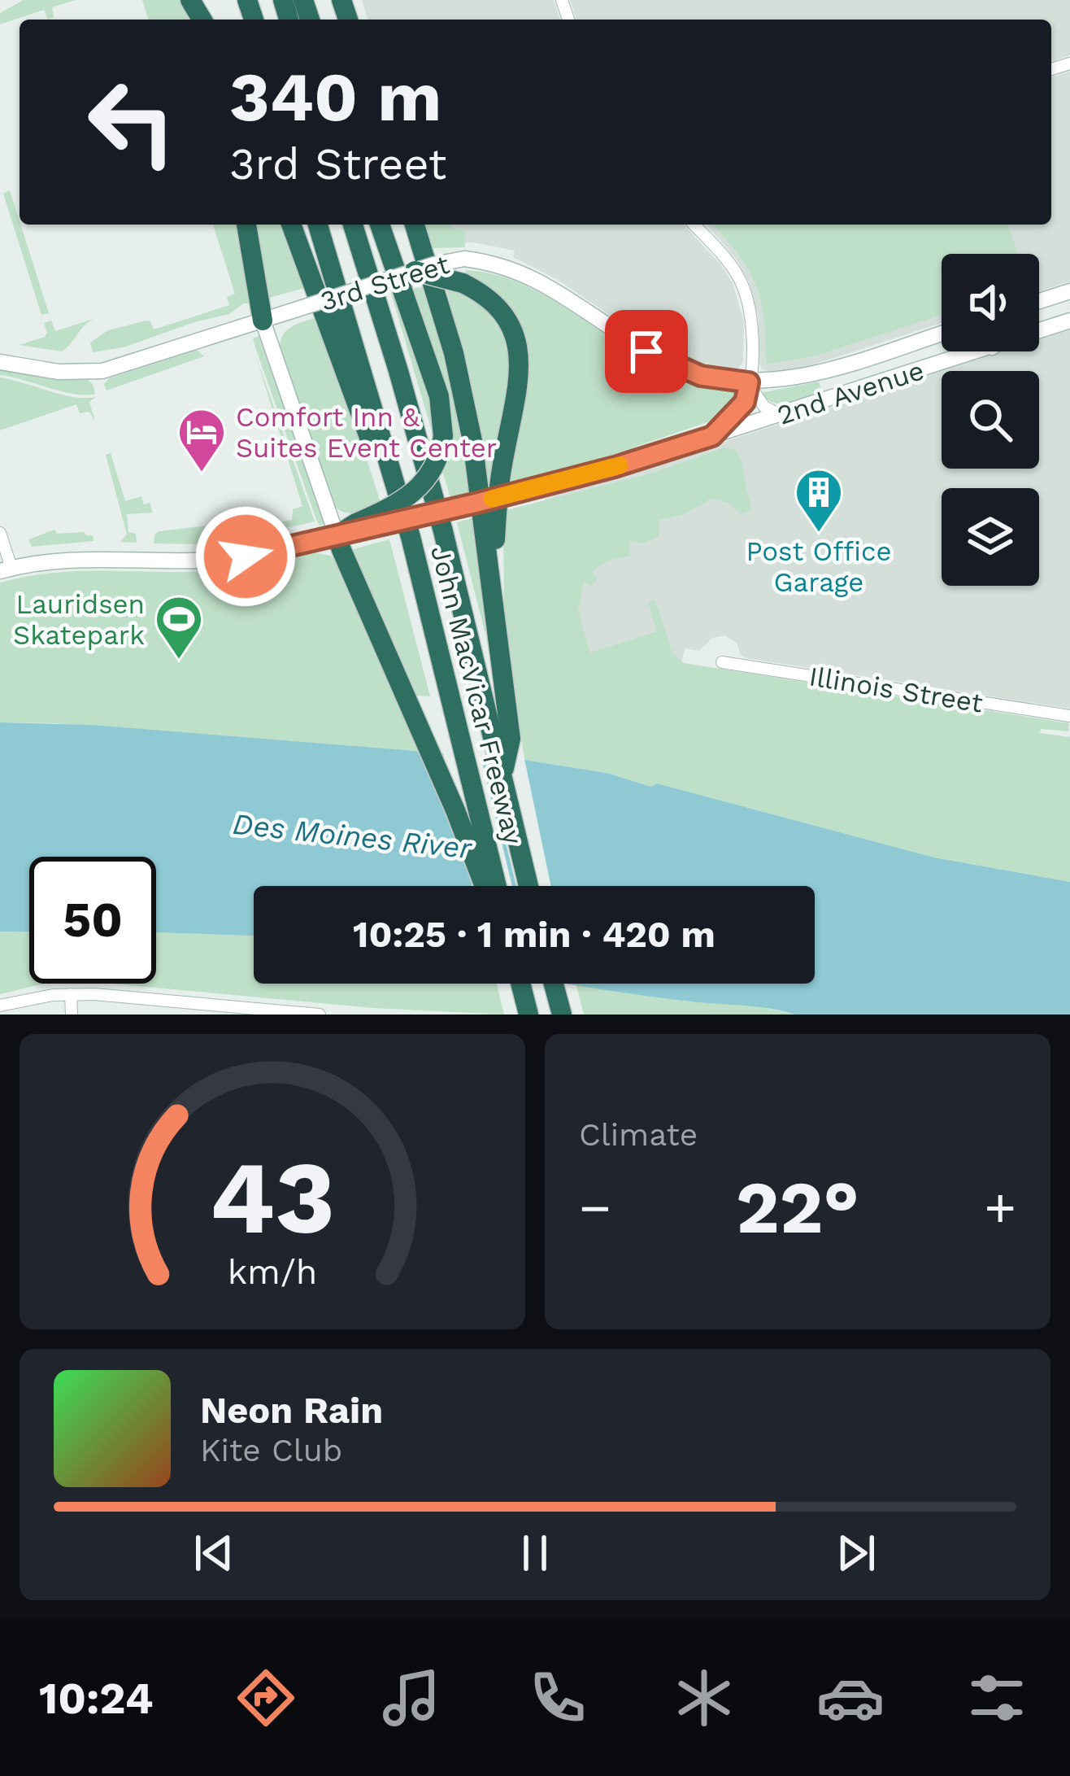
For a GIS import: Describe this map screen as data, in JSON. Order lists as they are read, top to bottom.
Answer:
{
  "streets": {
    "highway": ["John MacVicar Freeway"],
    "main road": ["3rd Street", "2nd Avenue"],
    "street": ["Illinois Street"]
  },
  "crossings": [
    ["3rd Street", "2nd Avenue"]
  ],
  "water": ["Des Moines River"],
  "places": {
    "hotel": ["Comfort Inn & Suites Event Center"],
    "building": ["Post Office Garage"],
    "sports": ["Lauridsen Skatepark"]
  },
  "page": {
    "turn": ["340 m", "3rd Street"],
    "limit": "50",
    "trip": "10:25 · 1 min · 420 m",
    "tile": "Climate",
    "heat": ["−", "22°", "+"],
    "song": ["Neon Rain", "Kite Club"],
    "tabs": "10:24",
    "gauge": ["43", "km/h"]
  }
}
